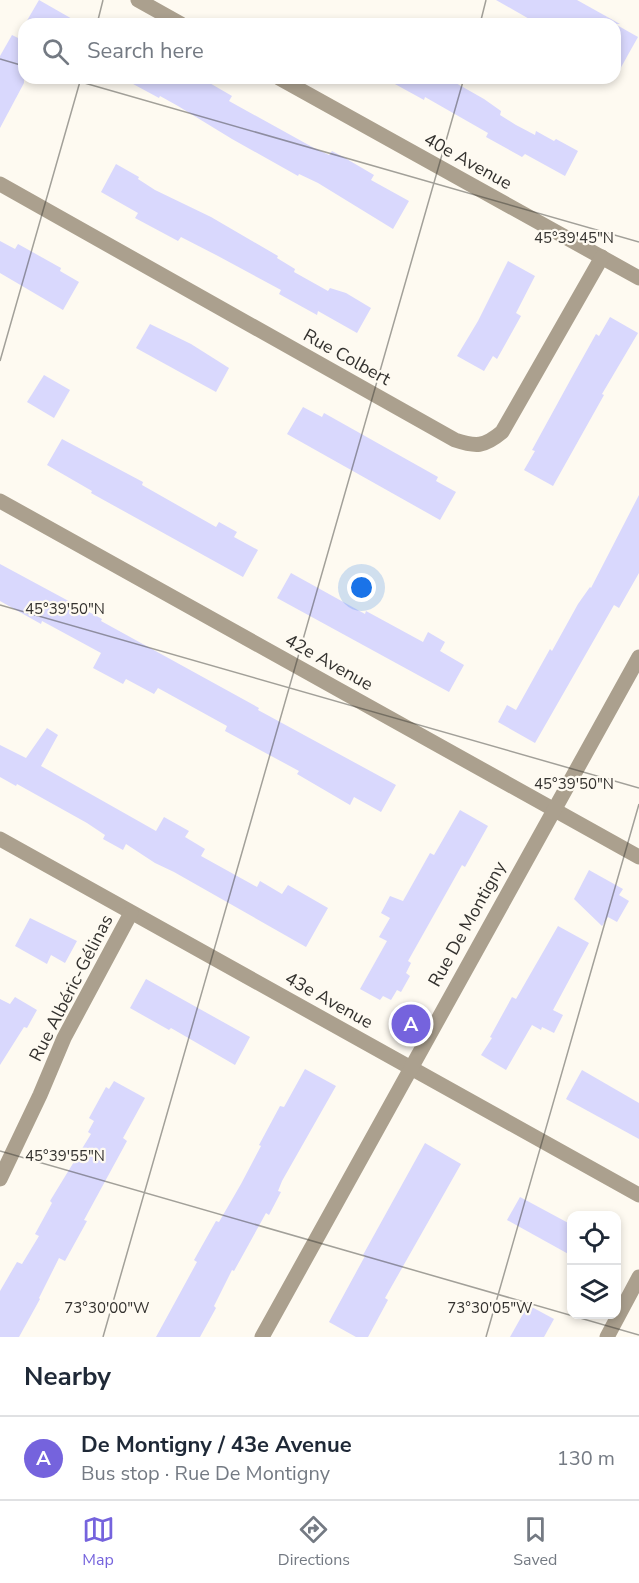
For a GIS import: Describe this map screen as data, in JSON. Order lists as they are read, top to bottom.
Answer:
{
  "streets": {
    "street": [
      "40e Avenue",
      "Rue Colbert",
      "42e Avenue",
      "Rue De Montigny",
      "Rue Albéric-Gélinas",
      "43e Avenue"
    ]
  },
  "crossings": [
    ["40e Avenue", "Rue Colbert"],
    ["42e Avenue", "Rue De Montigny"],
    ["Rue De Montigny", "43e Avenue"],
    ["Rue Albéric-Gélinas", "43e Avenue"]
  ],
  "page": {
    "search": "Search here",
    "pins": "A",
    "heading": "Nearby",
    "list": [
      {
        "mark": "A",
        "name": "De Montigny / 43e Avenue",
        "note": "Bus stop · Rue De Montigny",
        "value": "130 m"
      }
    ],
    "nav": ["Map", "Directions", "Saved"]
  },
  "coordinates": [
    "45°39'45\"N",
    "45°39'50\"N",
    "45°39'55\"N",
    "73°30'00\"W",
    "73°30'05\"W"
  ]
}
